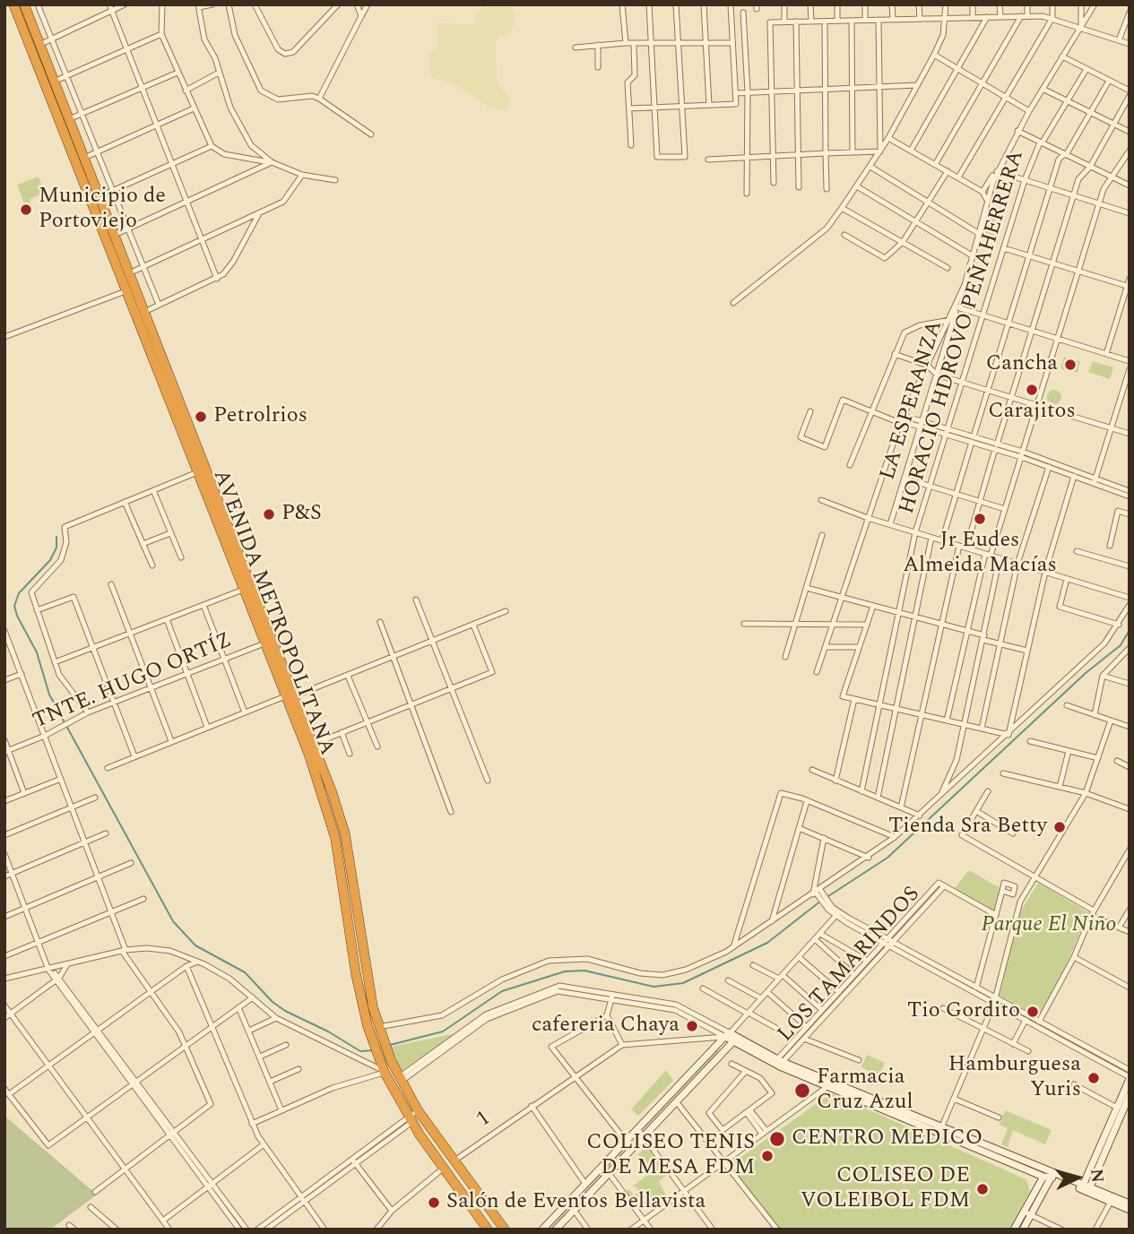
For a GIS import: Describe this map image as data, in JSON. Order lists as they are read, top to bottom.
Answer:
{
  "streets": {
    "highway": ["AVENIDA METROPOLITANA"],
    "street": [
      "HORACIO HDROVO PEÑAHERRERA",
      "LA ESPERANZA",
      "TNTE. HUGO ORTÍZ",
      "LOS TAMARINDOS",
      "1"
    ]
  },
  "crossings": [
    ["AVENIDA METROPOLITANA", "TNTE. HUGO ORTÍZ"]
  ],
  "parks": ["Parque El Niño"],
  "places": [
    "Municipio de Portoviejo",
    "Cancha",
    "Carajitos",
    "Petrolrios",
    "P&S",
    "Jr Eudes Almeida Macías",
    "Tienda Sra Betty",
    "Tio Gordito",
    "cafereria Chaya",
    "Hamburguesa Yuris",
    "Farmacia Cruz Azul",
    "CENTRO MEDICO",
    "COLISEO TENIS DE MESA FDM",
    "COLISEO DE VOLEIBOL FDM",
    "Salón de Eventos Bellavista"
  ],
  "north": "right"
}
